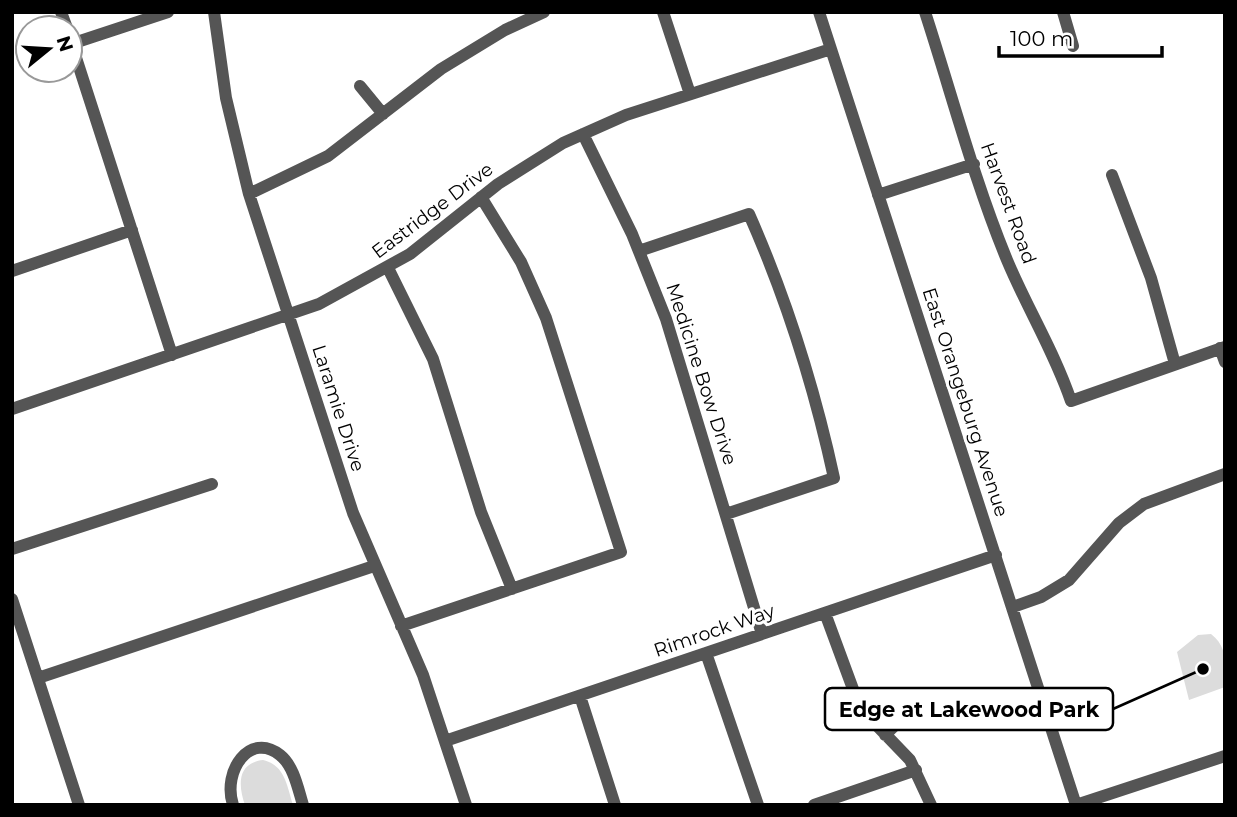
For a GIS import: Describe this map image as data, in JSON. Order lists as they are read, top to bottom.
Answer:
{
  "streets": {
    "street": [
      "Harvest Road",
      "Eastridge Drive",
      "Medicine Bow Drive",
      "East Orangeburg Avenue",
      "Laramie Drive",
      "Rimrock Way"
    ]
  },
  "crossings": [
    ["Eastridge Drive", "Medicine Bow Drive"],
    ["Eastridge Drive", "East Orangeburg Avenue"],
    ["Eastridge Drive", "Laramie Drive"],
    ["Medicine Bow Drive", "Rimrock Way"],
    ["East Orangeburg Avenue", "Rimrock Way"],
    ["Laramie Drive", "Rimrock Way"]
  ],
  "places": ["Edge at Lakewood Park"],
  "scale_bar": "100 m",
  "north": "right"
}
